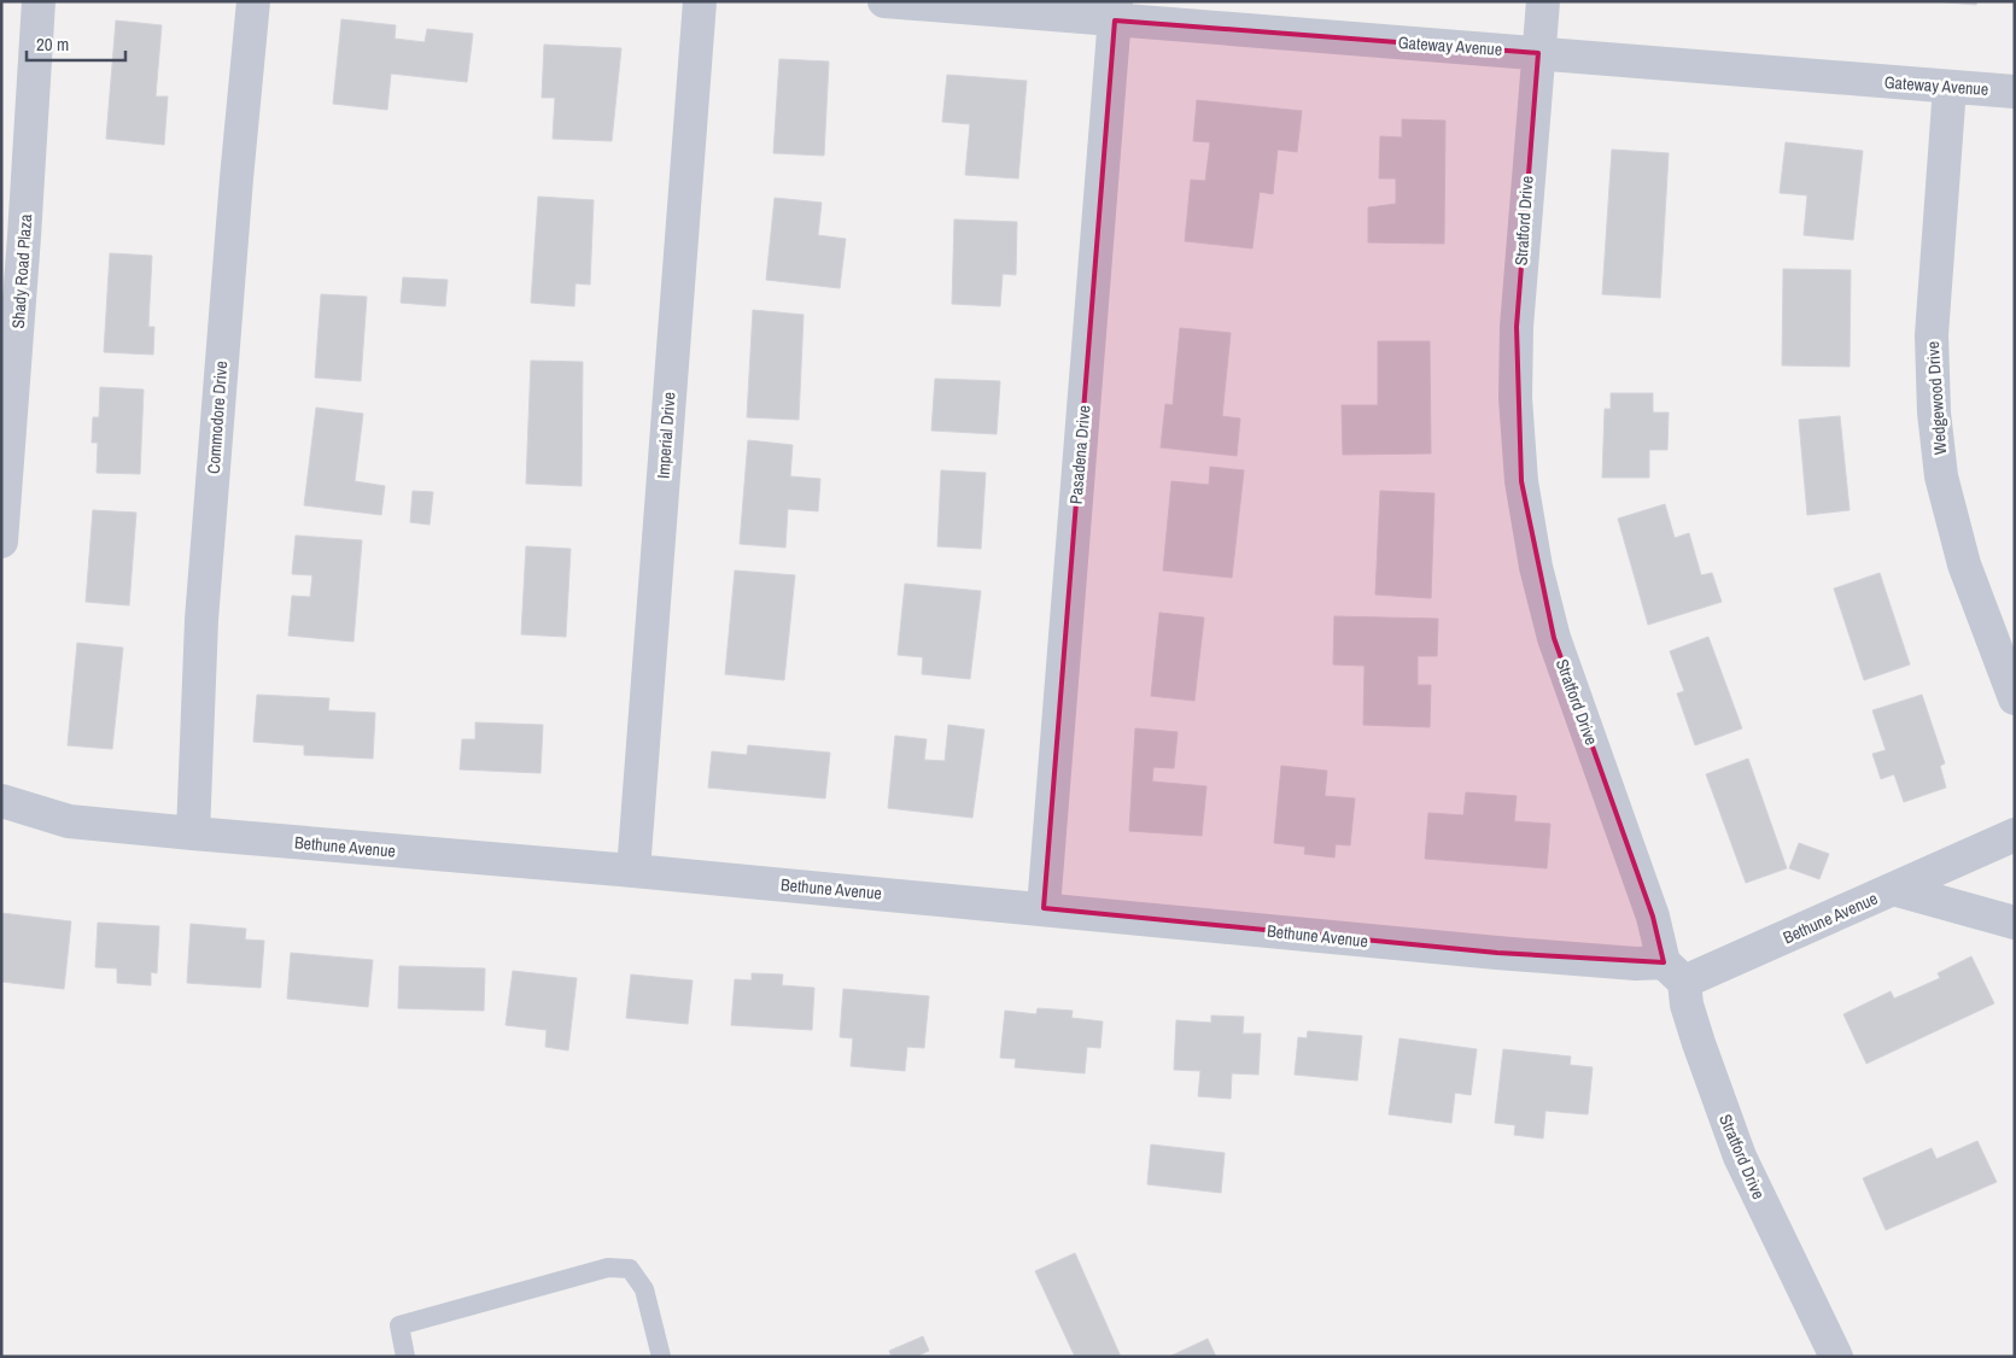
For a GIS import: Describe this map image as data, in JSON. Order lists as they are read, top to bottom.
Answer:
{
  "streets": {
    "street": [
      "Gateway Avenue",
      "Stratford Drive",
      "Shady Road Plaza",
      "Wedgewood Drive",
      "Commodore Drive",
      "Imperial Drive",
      "Pasadena Drive",
      "Bethune Avenue"
    ]
  },
  "crossings": [
    ["Gateway Avenue", "Stratford Drive"],
    ["Gateway Avenue", "Wedgewood Drive"],
    ["Gateway Avenue", "Pasadena Drive"],
    ["Stratford Drive", "Bethune Avenue"],
    ["Commodore Drive", "Bethune Avenue"],
    ["Imperial Drive", "Bethune Avenue"],
    ["Pasadena Drive", "Bethune Avenue"]
  ],
  "scale_bar": "20 m"
}
